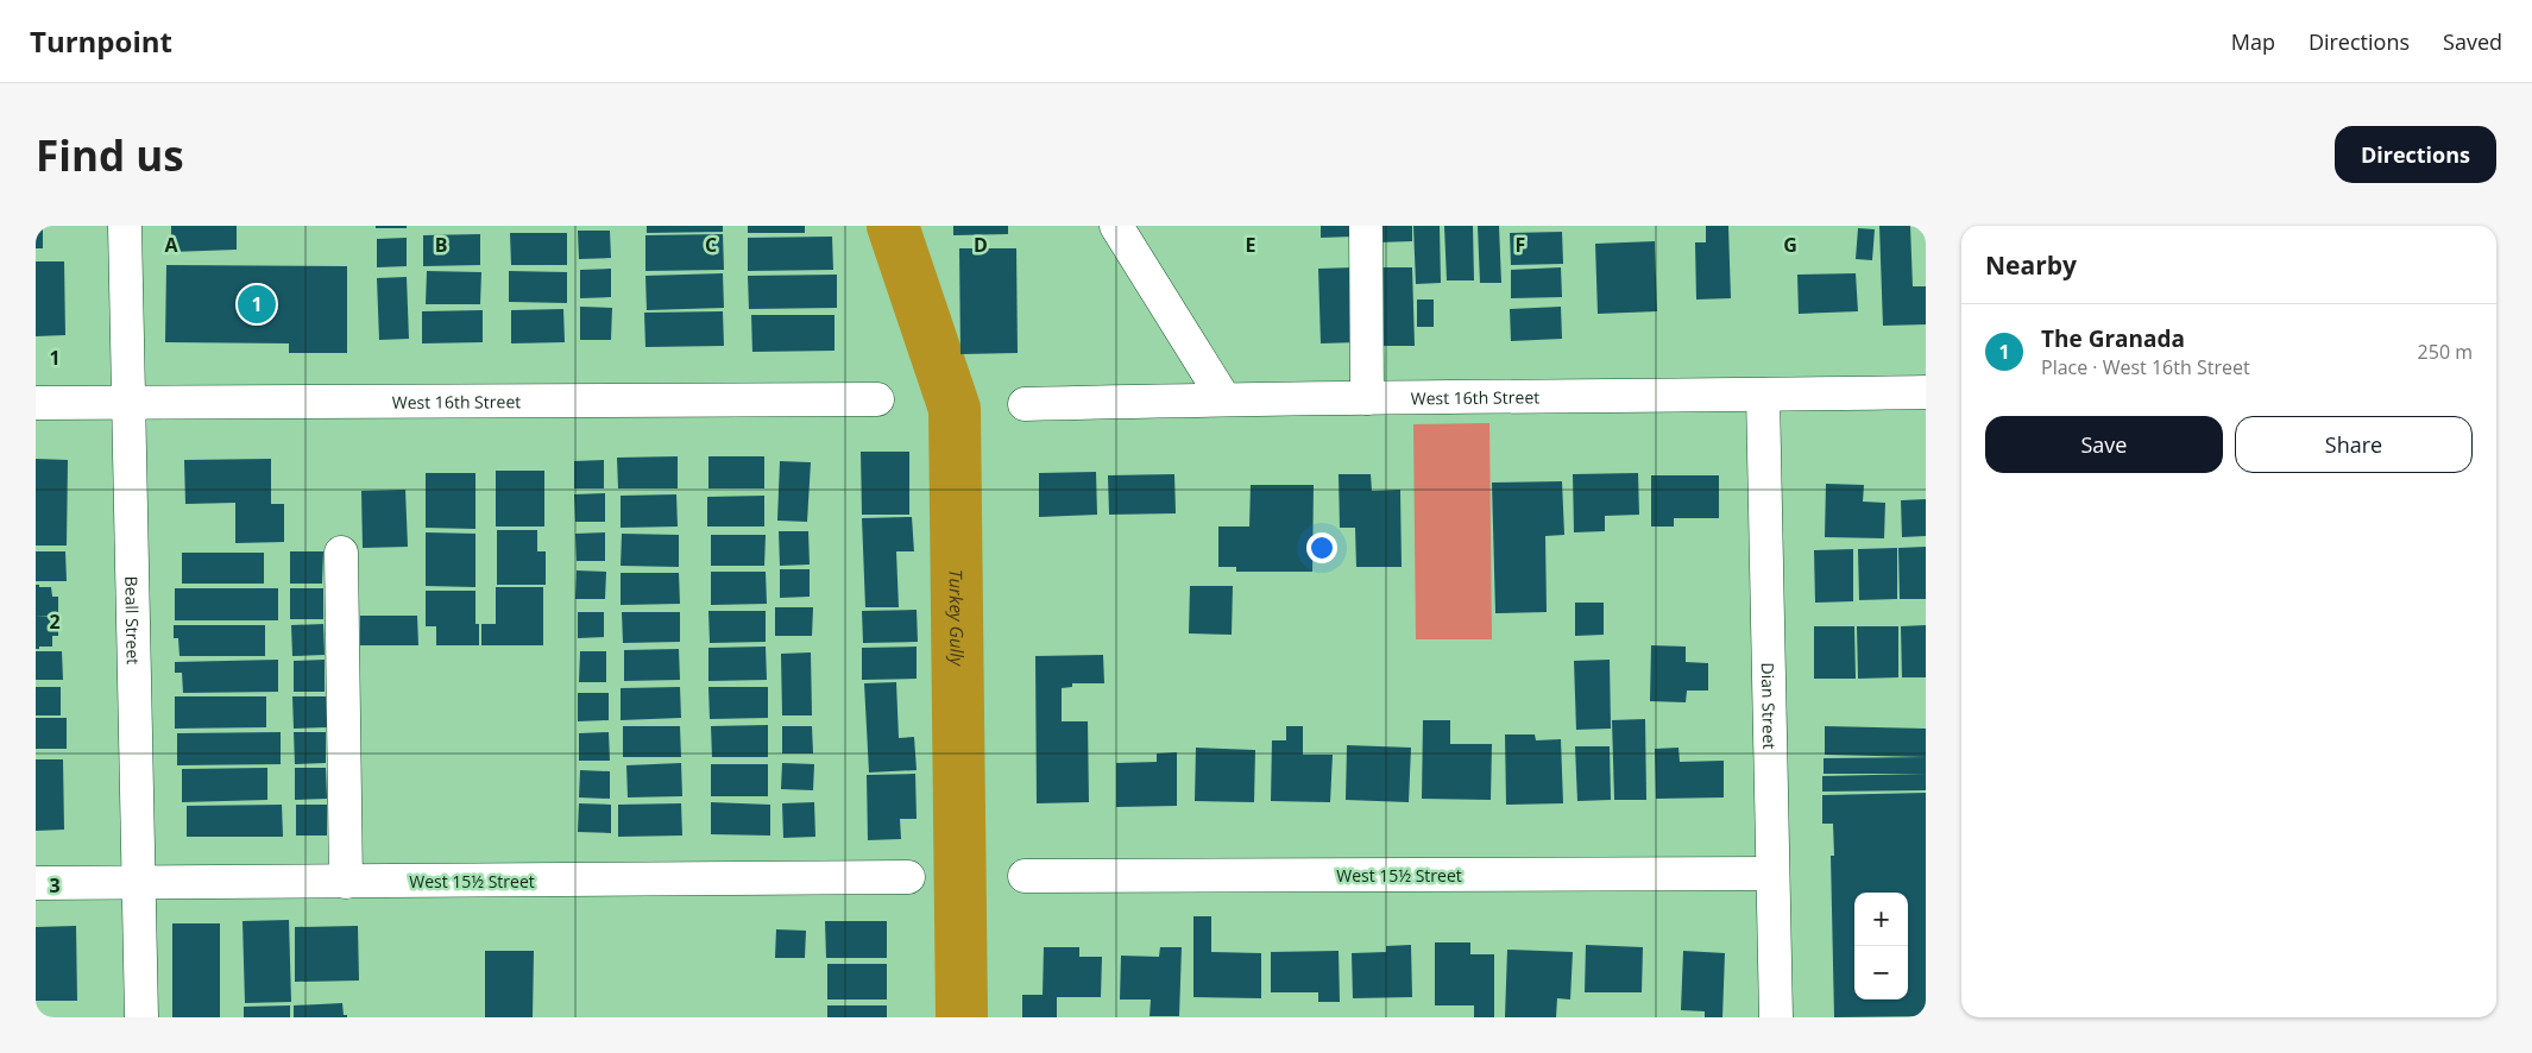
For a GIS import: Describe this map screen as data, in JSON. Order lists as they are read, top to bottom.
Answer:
{
  "streets": {
    "street": [
      "West 16th Street",
      "Beall Street",
      "Dian Street",
      "West 15½ Street"
    ]
  },
  "crossings": [
    ["West 16th Street", "Beall Street"],
    ["West 16th Street", "Dian Street"],
    ["Beall Street", "West 15½ Street"],
    ["Dian Street", "West 15½ Street"]
  ],
  "water": ["Turkey Gully"],
  "page": {
    "header": "Turnpoint",
    "nav": ["Map", "Directions", "Saved"],
    "buttons": [
      "Directions",
      ["Save", "Share"]
    ],
    "title": "Find us",
    "heading": "Nearby",
    "pins": "1",
    "list": [
      {
        "mark": "1",
        "name": "The Granada",
        "note": "Place · West 16th Street",
        "value": "250 m"
      }
    ],
    "map_buttons": ["+", "−"]
  },
  "grid": {
    "columns": [
      "A",
      "B",
      "C",
      "D",
      "E",
      "F",
      "G"
    ],
    "rows": ["1", "2", "3"]
  }
}
